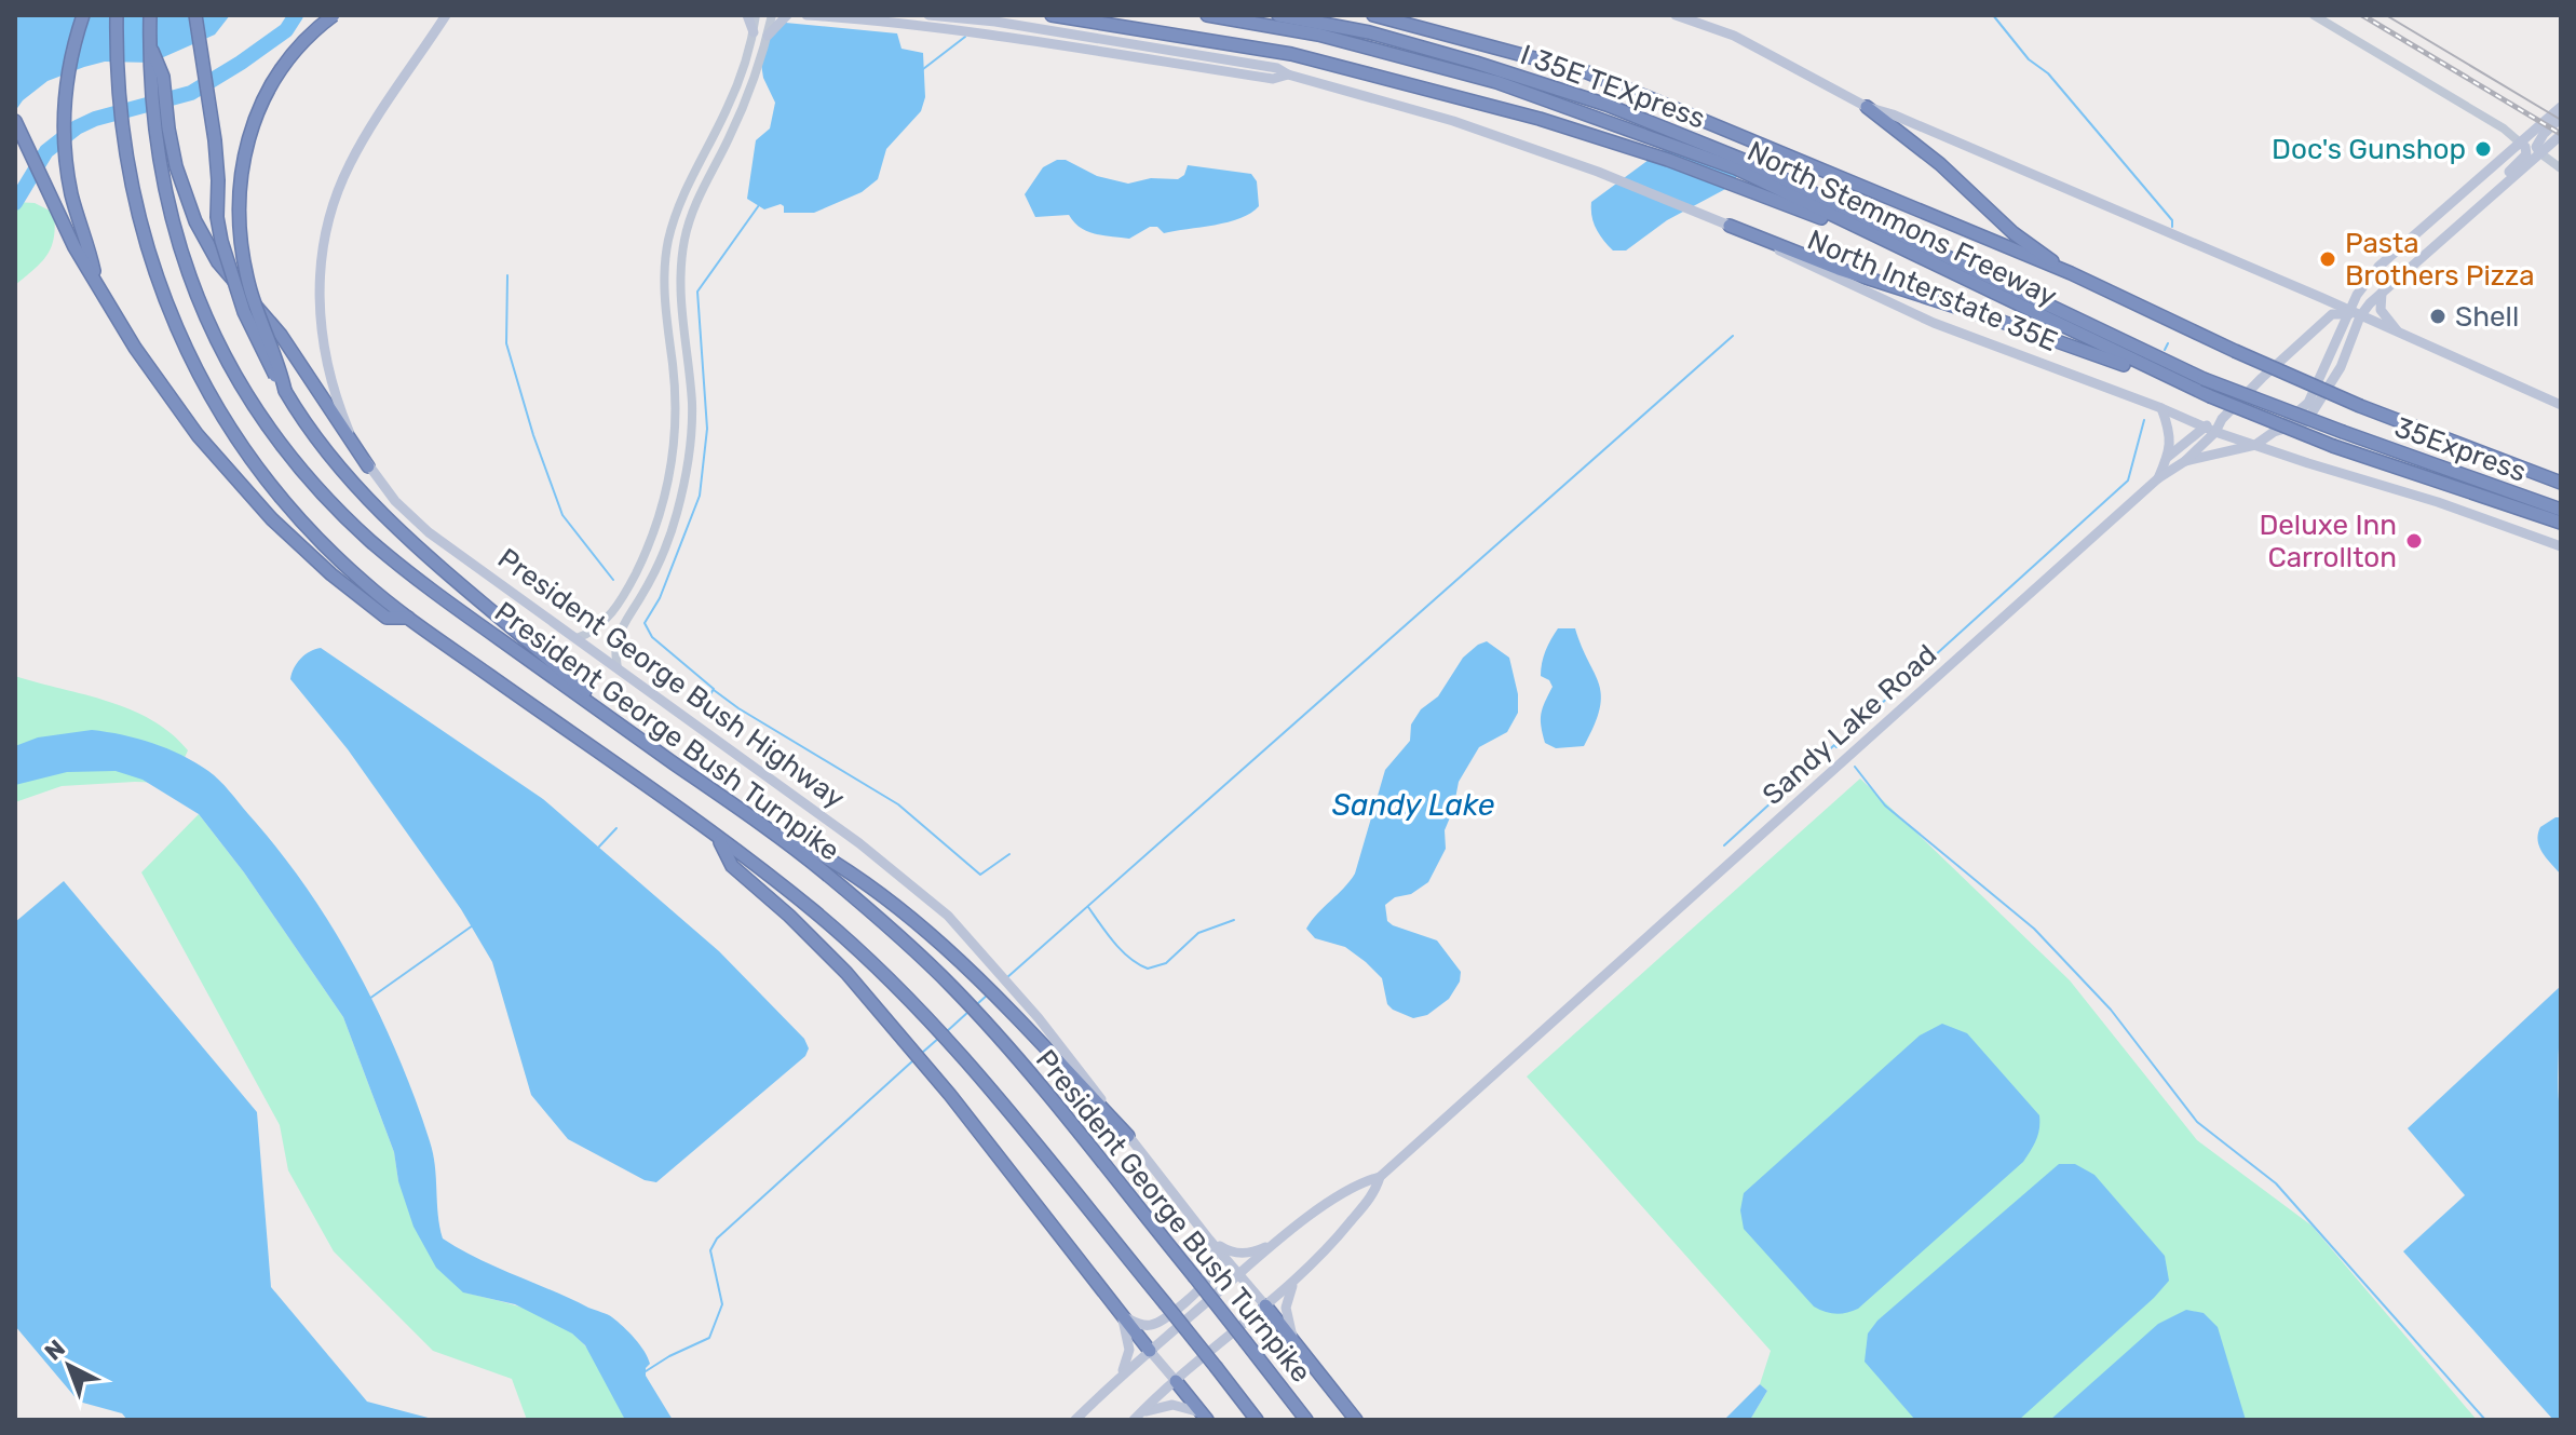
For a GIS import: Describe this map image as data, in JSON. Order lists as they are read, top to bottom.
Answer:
{
  "streets": {
    "highway": [
      "I 35E TEXpress",
      "North Stemmons Freeway",
      "35Express",
      "President George Bush Turnpike"
    ],
    "main road": ["North Interstate 35E", "President George Bush Highway", "Sandy Lake Road"]
  },
  "crossings": [
    ["I 35E TEXpress", "35Express"],
    ["North Interstate 35E", "Sandy Lake Road"],
    ["President George Bush Highway", "Sandy Lake Road"]
  ],
  "water": ["Sandy Lake"],
  "places": [
    "Doc's Gunshop",
    "Pasta Brothers Pizza",
    "Shell",
    "Deluxe Inn Carrollton"
  ],
  "north": "top left"
}
